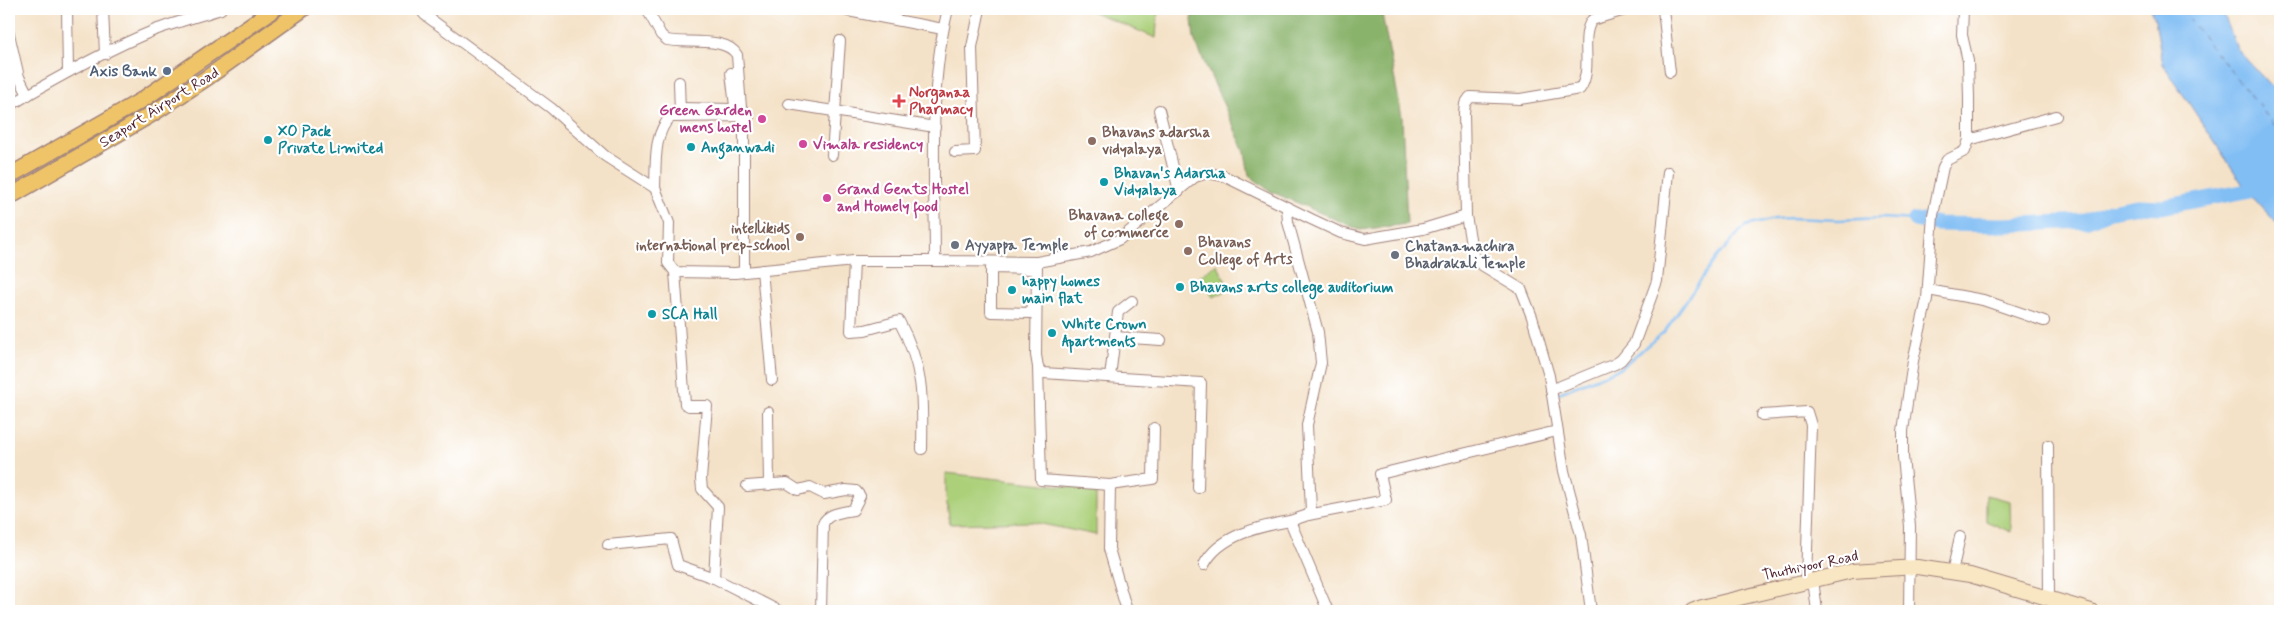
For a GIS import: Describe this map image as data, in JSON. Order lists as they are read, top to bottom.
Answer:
{
  "streets": {
    "main road": ["Seaport Airport Road", "Thuthiyoor Road"]
  },
  "places": {
    "other": [
      "Axis Bank",
      "Green Garden mens hostel",
      "XO Pack Private Limited",
      "Bhavans adarsha vidyalaya",
      "Vimala residency",
      "Anganwadi",
      "Bhavan's Adarsha Vidyalaya",
      "Grand Gents Hostel and Homely food",
      "Bhavana college of commerce",
      "intellikids international prep-school",
      "Ayyappa Temple",
      "Bhavans College of Arts",
      "Chatanamachira Bhadrakali Temple",
      "Bhavans arts college auditorium",
      "happy homes main flat",
      "SCA Hall",
      "White Crown Apartments"
    ],
    "health": ["Norganaa Pharmacy"]
  }
}
